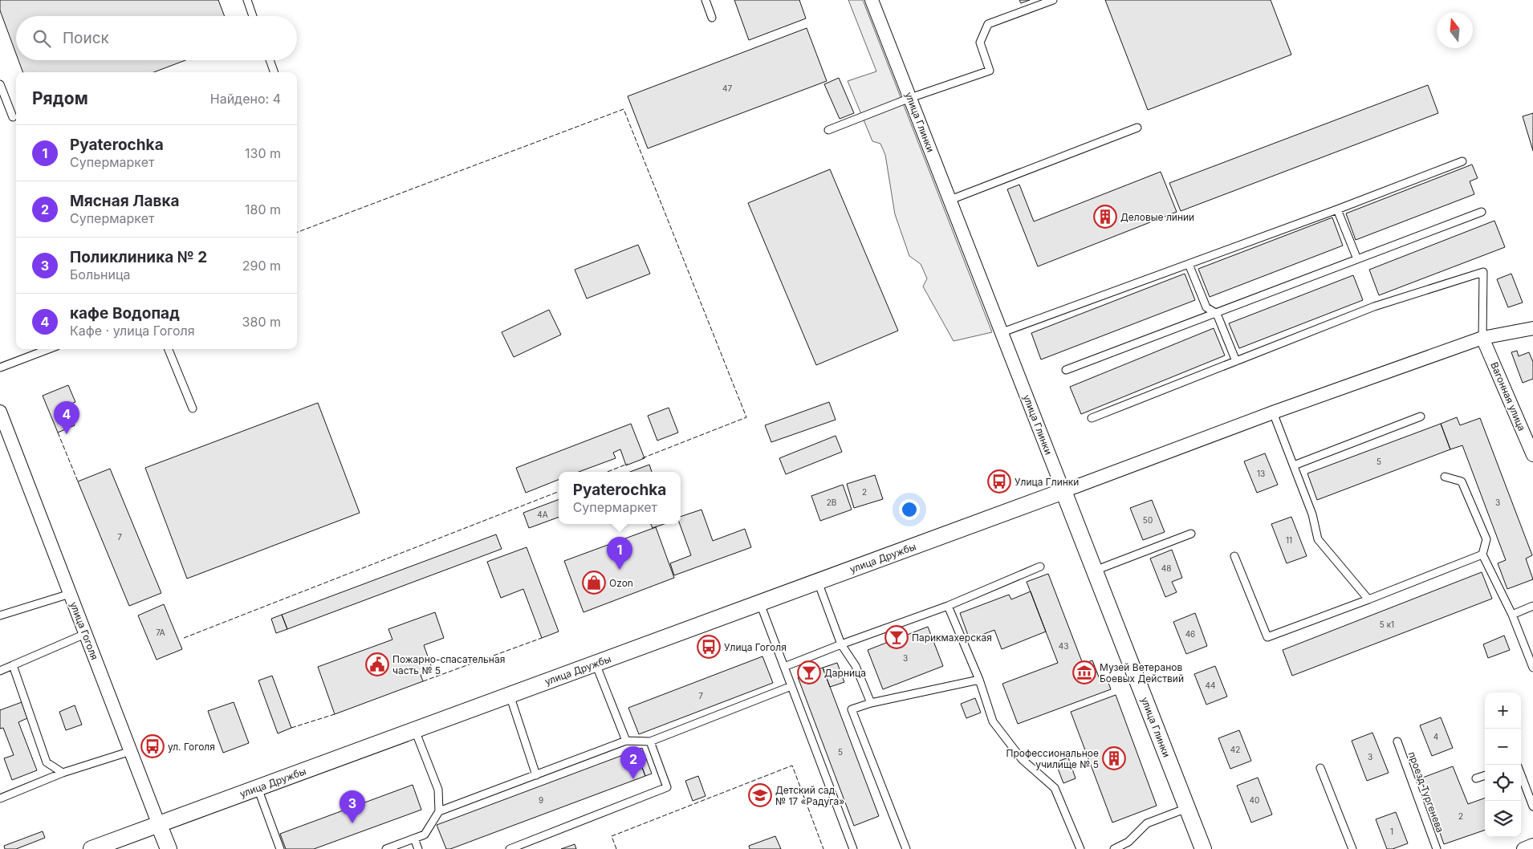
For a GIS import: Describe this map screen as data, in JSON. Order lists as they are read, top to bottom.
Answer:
{
  "streets": {
    "street": [
      "улица Глинки",
      "Вагонная улица",
      "улица Дружбы",
      "улица Гоголя"
    ],
    "lane": ["проезд Тургенева"]
  },
  "crossings": [
    ["улица Глинки", "улица Дружбы"],
    ["улица Дружбы", "улица Гоголя"]
  ],
  "places": {
    "building": ["Деловые линии", "Профессиональное училище № 5"],
    "bus stop": ["Улица Глинки", "Улица Гоголя", "ул. Гоголя"],
    "shop": ["Ozon"],
    "bar": ["Парикмахерская", "Дарница"],
    "public building": ["Пожарно-спасательная часть № 5"],
    "museum": ["Музей Ветеранов Боевых Действий"],
    "school or university": ["Детский сад № 17 «Радуга»"]
  },
  "house_numbers": [
    "47",
    "5",
    "13",
    "2",
    "2В",
    "3",
    "4А",
    "50",
    "7",
    "11",
    "48",
    "5 к1",
    "7А",
    "46",
    "43",
    "3",
    "44",
    "7",
    "4",
    "42",
    "5",
    "3",
    "9",
    "40",
    "2",
    "1"
  ],
  "north": "top",
  "page": {
    "search": "Поиск",
    "heading": ["Рядом", "Найдено: 4"],
    "list": [
      {
        "mark": "1",
        "name": "Pyaterochka",
        "note": "Супермаркет",
        "value": "130 m"
      },
      {
        "mark": "2",
        "name": "Мясная Лавка",
        "note": "Супермаркет",
        "value": "180 m"
      },
      {
        "mark": "3",
        "name": "Поликлиника № 2",
        "note": "Больница",
        "value": "290 m"
      },
      {
        "mark": "4",
        "name": "кафе Водопад",
        "note": "Кафе · улица Гоголя",
        "value": "380 m"
      }
    ],
    "pins": [
      "4",
      "1",
      "2",
      "3"
    ],
    "popup": ["Pyaterochka", "Супермаркет"],
    "map_buttons": ["+", "−"]
  }
}
